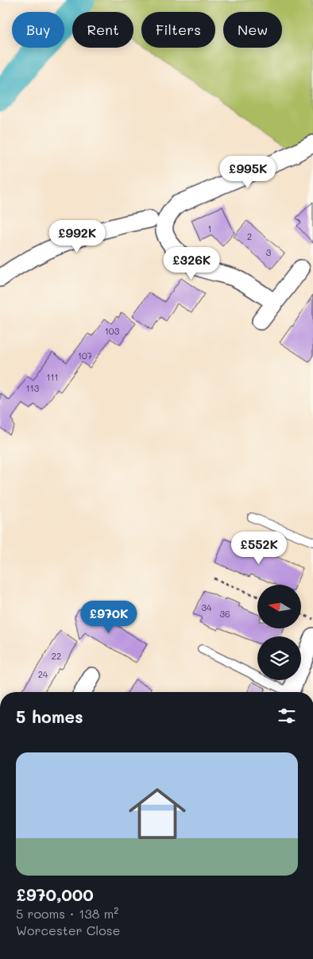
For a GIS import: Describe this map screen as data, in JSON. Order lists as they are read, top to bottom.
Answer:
{
  "house_numbers": [
    "1",
    "2",
    "3",
    "103",
    "107",
    "111",
    "113",
    "34",
    "36",
    "22",
    "24"
  ],
  "north": "left",
  "page": {
    "chip": [
      "Buy",
      "Rent",
      "Filters",
      "New"
    ],
    "price": [
      "£995K",
      "£992K",
      "£326K",
      "£552K",
      "£970K"
    ],
    "heading": "5 homes",
    "list": [
      {
        "name": "£970,000",
        "note": "5 rooms · 138 m² · Worcester Close"
      }
    ]
  }
}
